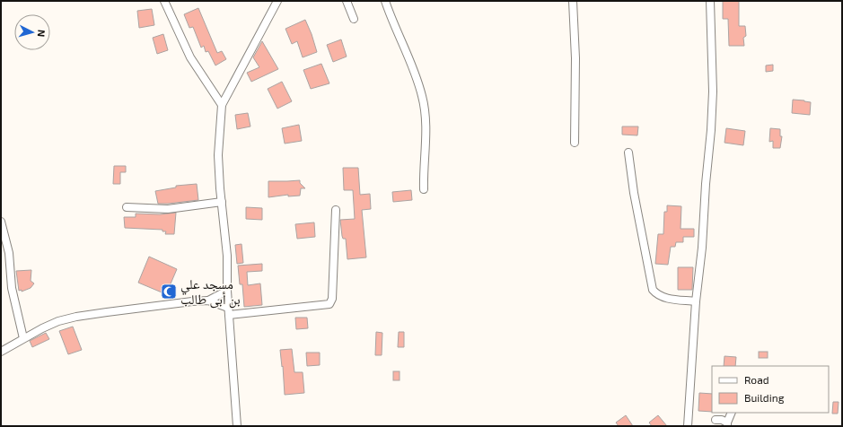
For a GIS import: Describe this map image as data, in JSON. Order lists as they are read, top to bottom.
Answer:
{
  "places": {
    "mosque": ["مسجد علي بن أبى طالب"]
  },
  "legend": ["Road", "Building"],
  "north": "right"
}
